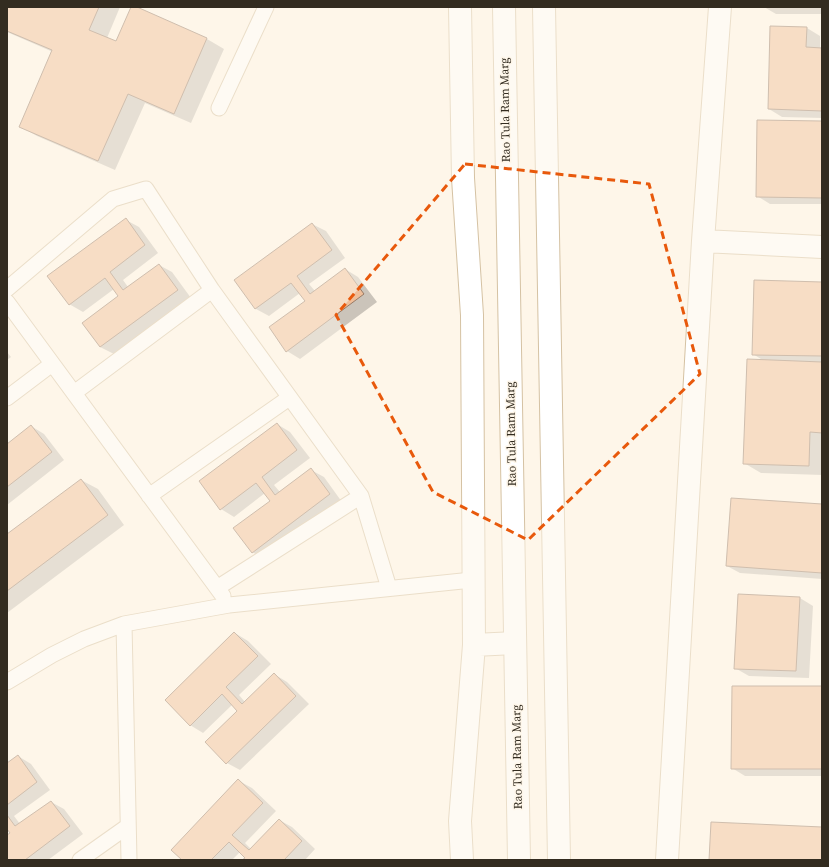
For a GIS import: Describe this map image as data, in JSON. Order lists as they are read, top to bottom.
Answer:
{
  "streets": {
    "street": ["Rao Tula Ram Marg"]
  }
}
